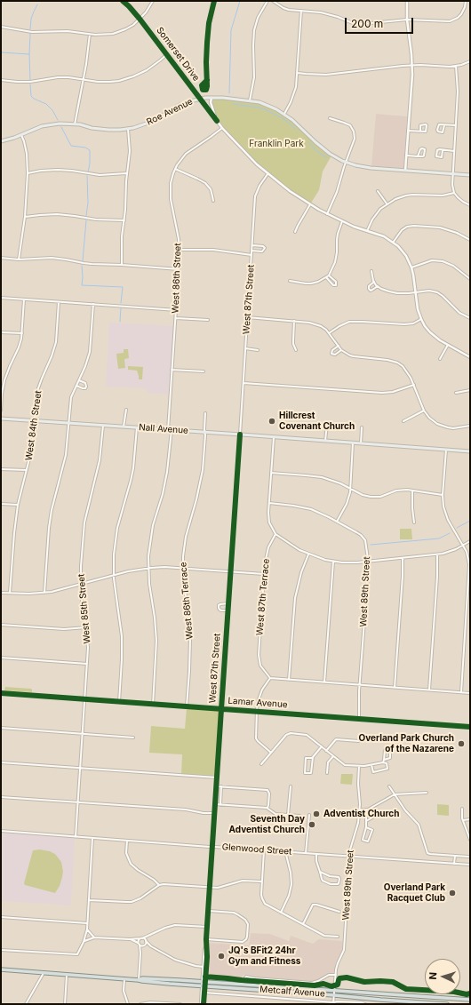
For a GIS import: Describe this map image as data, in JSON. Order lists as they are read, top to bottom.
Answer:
{
  "streets": {
    "main road": ["Roe Avenue", "Nall Avenue", "Metcalf Avenue"],
    "street": [
      "Somerset Drive",
      "West 86th Street",
      "West 87th Street",
      "West 84th Street",
      "West 89th Street",
      "West 87th Terrace",
      "West 86th Terrace",
      "West 85th Street",
      "Lamar Avenue",
      "Glenwood Street"
    ]
  },
  "crossings": [
    ["Somerset Drive", "Roe Avenue"],
    ["Somerset Drive", "West 86th Street"],
    ["Somerset Drive", "West 87th Street"],
    ["West 86th Street", "Nall Avenue"],
    ["West 86th Street", "Lamar Avenue"],
    ["West 87th Street", "Nall Avenue"],
    ["West 87th Street", "Lamar Avenue"],
    ["West 87th Street", "Glenwood Street"],
    ["West 87th Street", "Metcalf Avenue"],
    ["West 84th Street", "Nall Avenue"],
    ["Nall Avenue", "West 86th Terrace"],
    ["Nall Avenue", "West 85th Street"],
    ["West 89th Street", "Lamar Avenue"],
    ["West 89th Street", "Glenwood Street"],
    ["West 89th Street", "Metcalf Avenue"],
    ["West 86th Terrace", "Lamar Avenue"],
    ["West 85th Street", "Lamar Avenue"],
    ["West 85th Street", "Glenwood Street"]
  ],
  "parks": ["Franklin Park"],
  "places": [
    "Hillcrest Covenant Church",
    "Overland Park Church of the Nazarene",
    "Adventist Church",
    "Seventh Day Adventist Church",
    "Overland Park Racquet Club",
    "JQ's BFit2 24hr Gym and Fitness"
  ],
  "scale_bar": "200 m",
  "north": "left"
}
